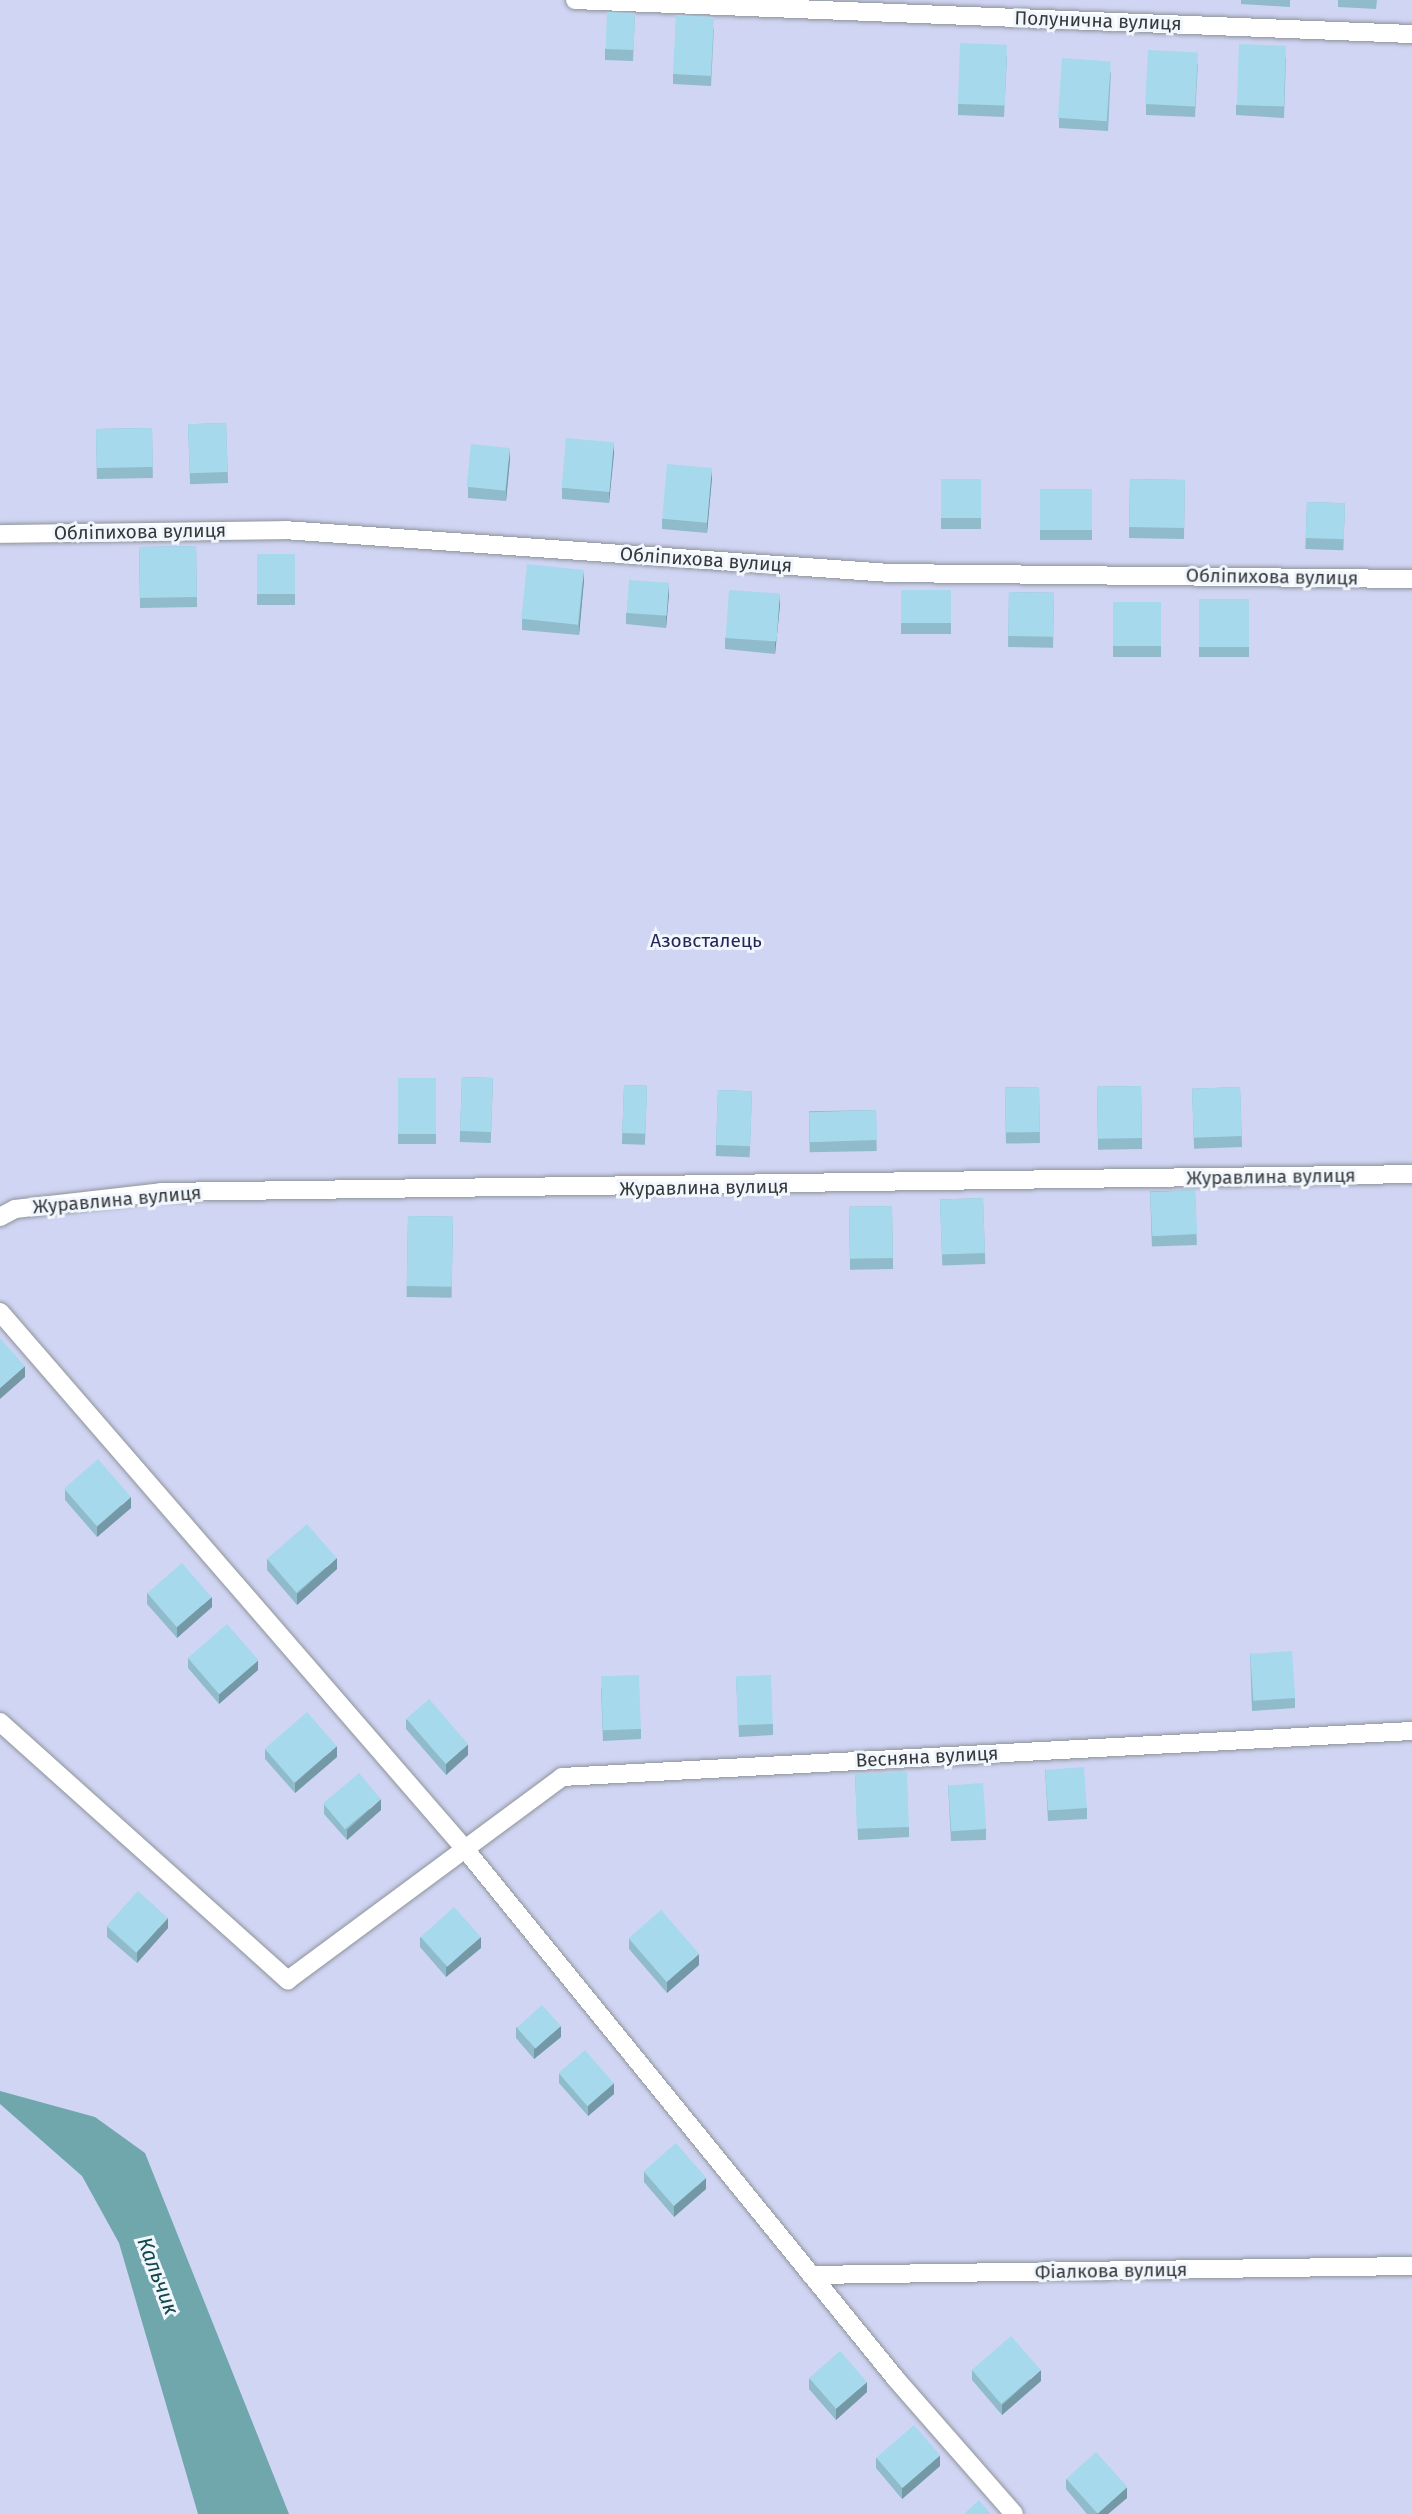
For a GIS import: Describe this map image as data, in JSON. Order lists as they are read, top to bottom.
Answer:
{
  "streets": {
    "lane": [
      "Полунична вулиця",
      "Обліпихова вулиця",
      "Журавлина вулиця",
      "Весняна вулиця",
      "Фіалкова вулиця"
    ]
  },
  "water": ["Кальчик"],
  "parks": ["Азовсталець"]
}
